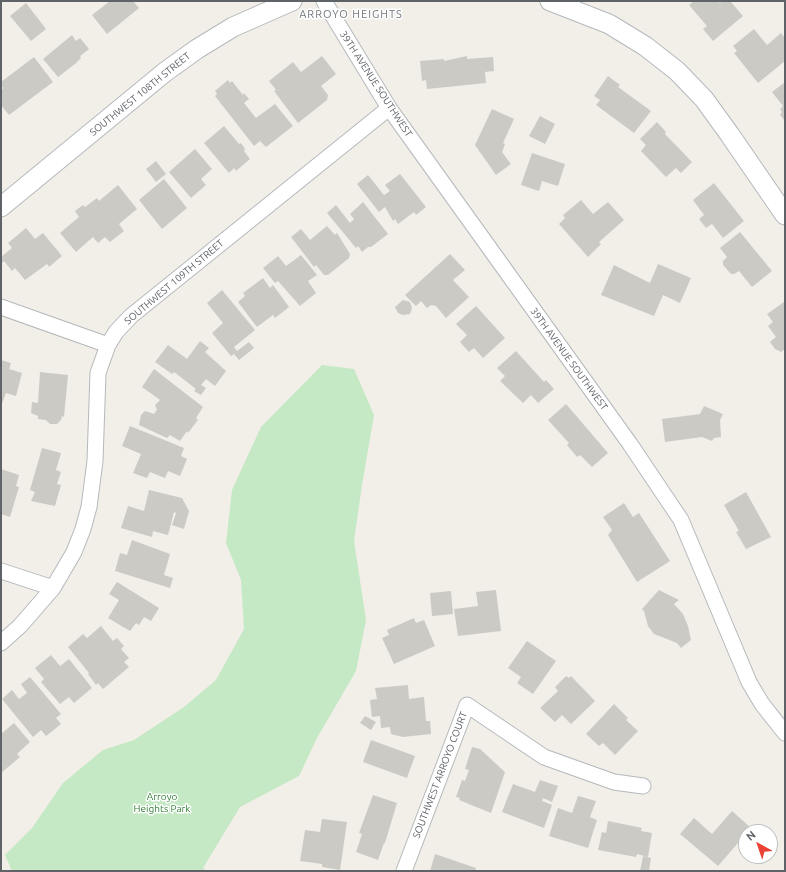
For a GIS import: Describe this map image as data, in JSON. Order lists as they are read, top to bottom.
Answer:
{
  "streets": {
    "street": [
      "39TH AVENUE SOUTHWEST",
      "SOUTHWEST 108TH STREET",
      "SOUTHWEST 109TH STREET",
      "SOUTHWEST ARROYO COURT"
    ]
  },
  "crossings": [
    ["39TH AVENUE SOUTHWEST", "SOUTHWEST 109TH STREET"]
  ],
  "districts": ["ARROYO HEIGHTS"],
  "parks": ["Arroyo Heights Park"],
  "north": "top left"
}
